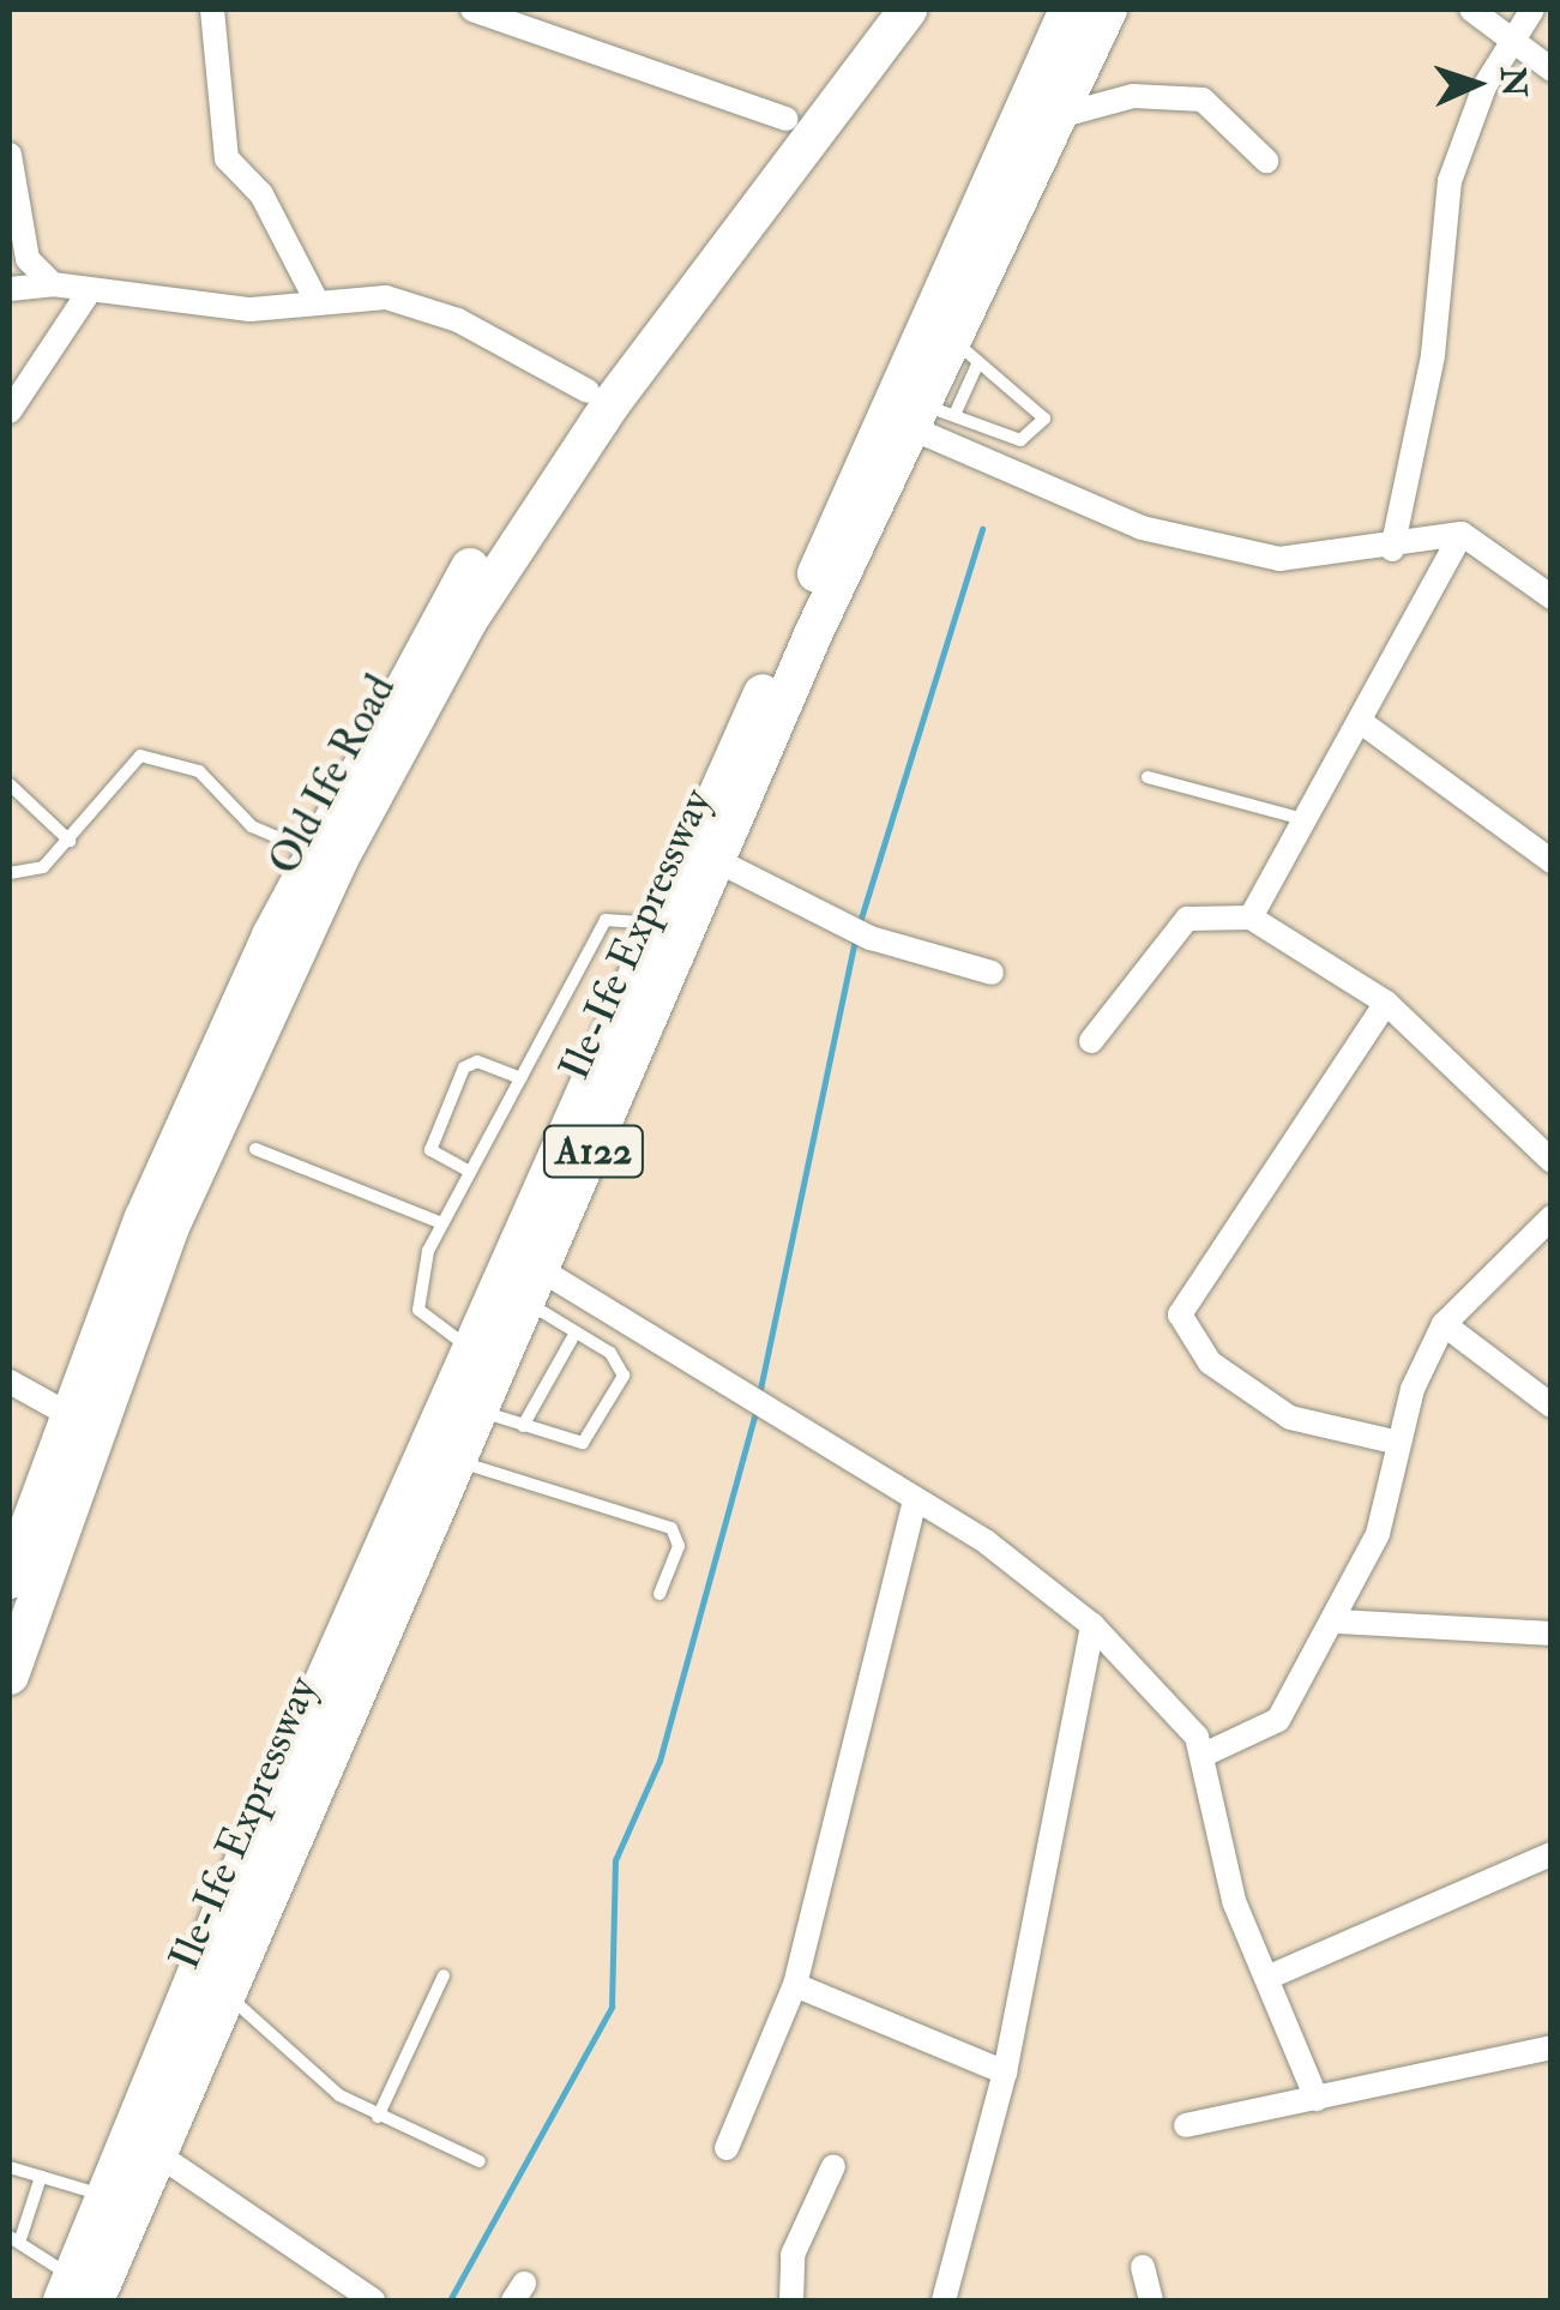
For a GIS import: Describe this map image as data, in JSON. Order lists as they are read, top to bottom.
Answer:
{
  "streets": {
    "main road": ["Old Ife Road", "Ile-Ife Expressway", "A122"]
  },
  "north": "right"
}
